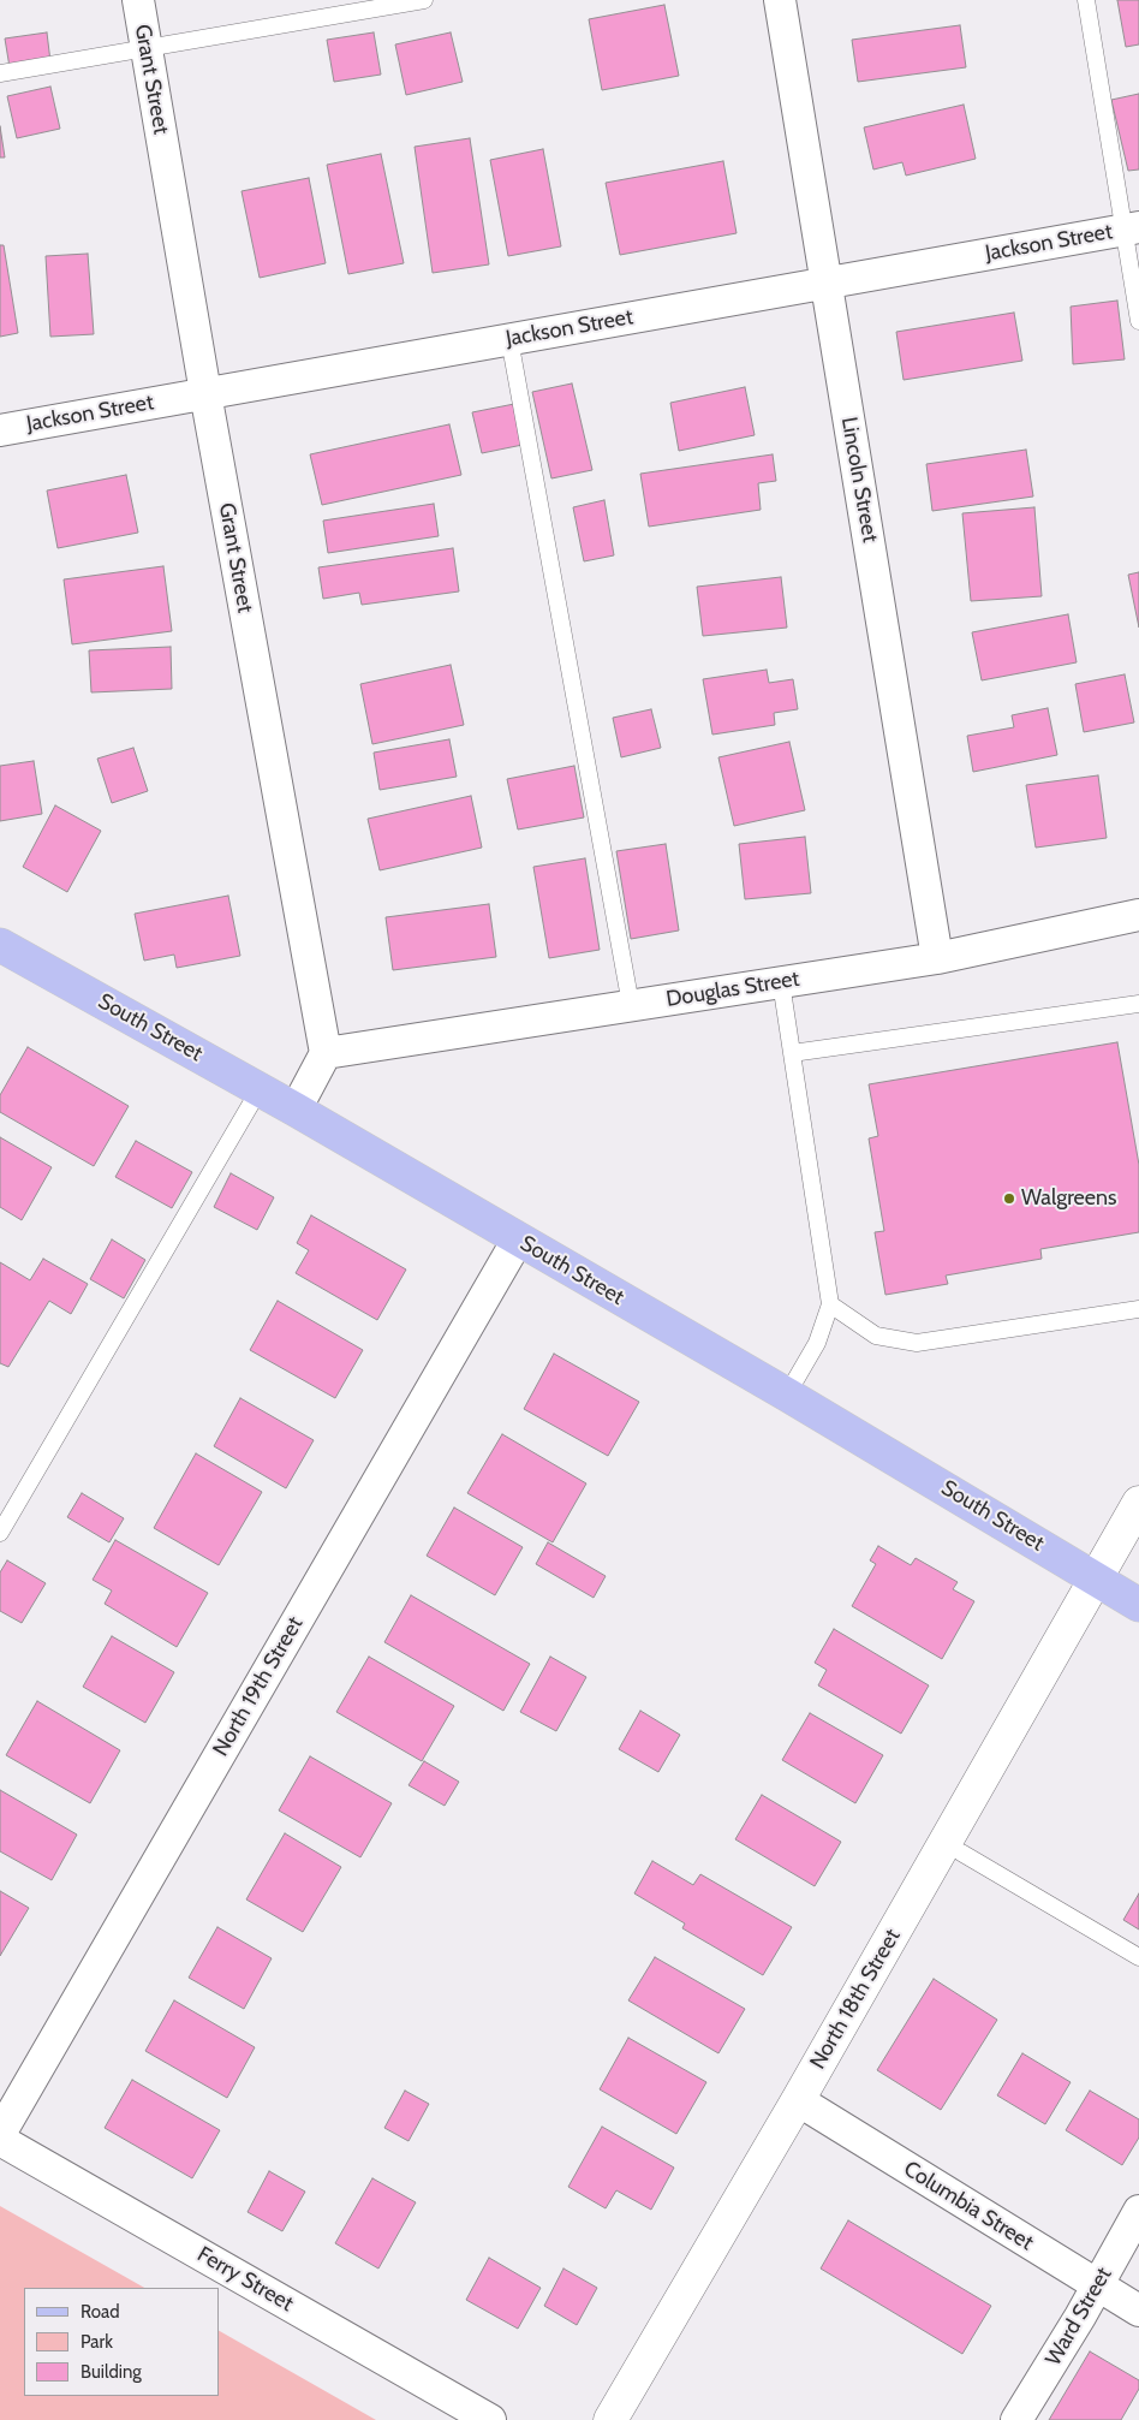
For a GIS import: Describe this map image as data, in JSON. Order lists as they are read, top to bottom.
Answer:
{
  "streets": {
    "main road": ["South Street", "North 18th Street"],
    "street": [
      "Grant Street",
      "Jackson Street",
      "Lincoln Street",
      "Douglas Street",
      "North 19th Street",
      "Columbia Street",
      "Ferry Street",
      "Ward Street"
    ]
  },
  "crossings": [
    ["Grant Street", "Jackson Street"],
    ["Grant Street", "Douglas Street"],
    ["Jackson Street", "Lincoln Street"],
    ["Lincoln Street", "Douglas Street"],
    ["South Street", "North 19th Street"],
    ["South Street", "North 18th Street"],
    ["North 18th Street", "Columbia Street"],
    ["Columbia Street", "Ward Street"]
  ],
  "places": ["Walgreens"],
  "legend": ["Road", "Park", "Building"]
}
